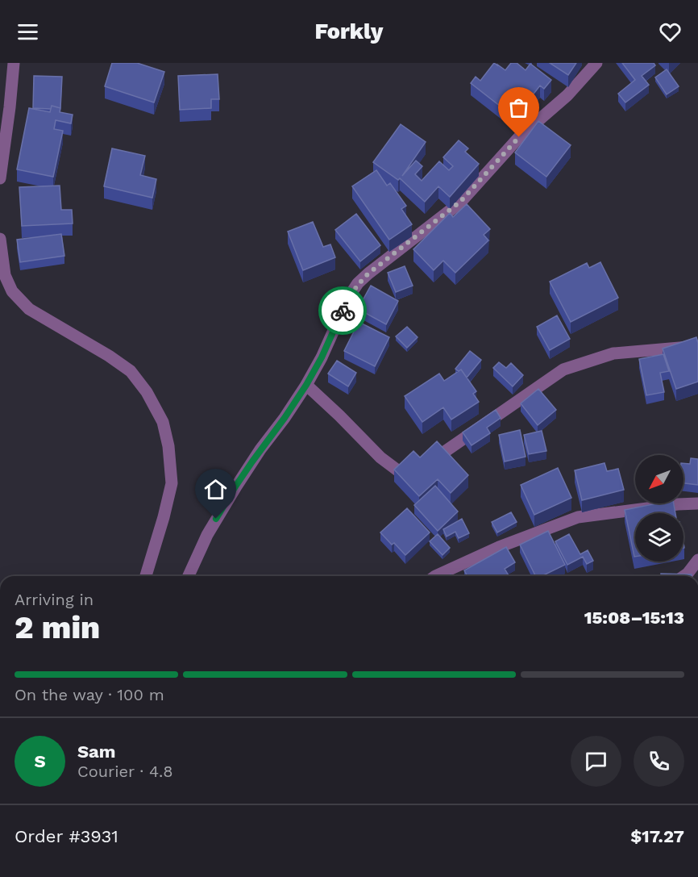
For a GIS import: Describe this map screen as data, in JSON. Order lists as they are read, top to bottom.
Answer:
{
  "north": "bottom left",
  "page": {
    "header": "Forkly",
    "heading": ["2 min", "Arriving in", "15:08–15:13"],
    "panel": [
      "Sam",
      "Courier · 4.8",
      "Order #3931",
      "$17.27"
    ],
    "bar": "On the way · 100 m",
    "round": "S"
  }
}
